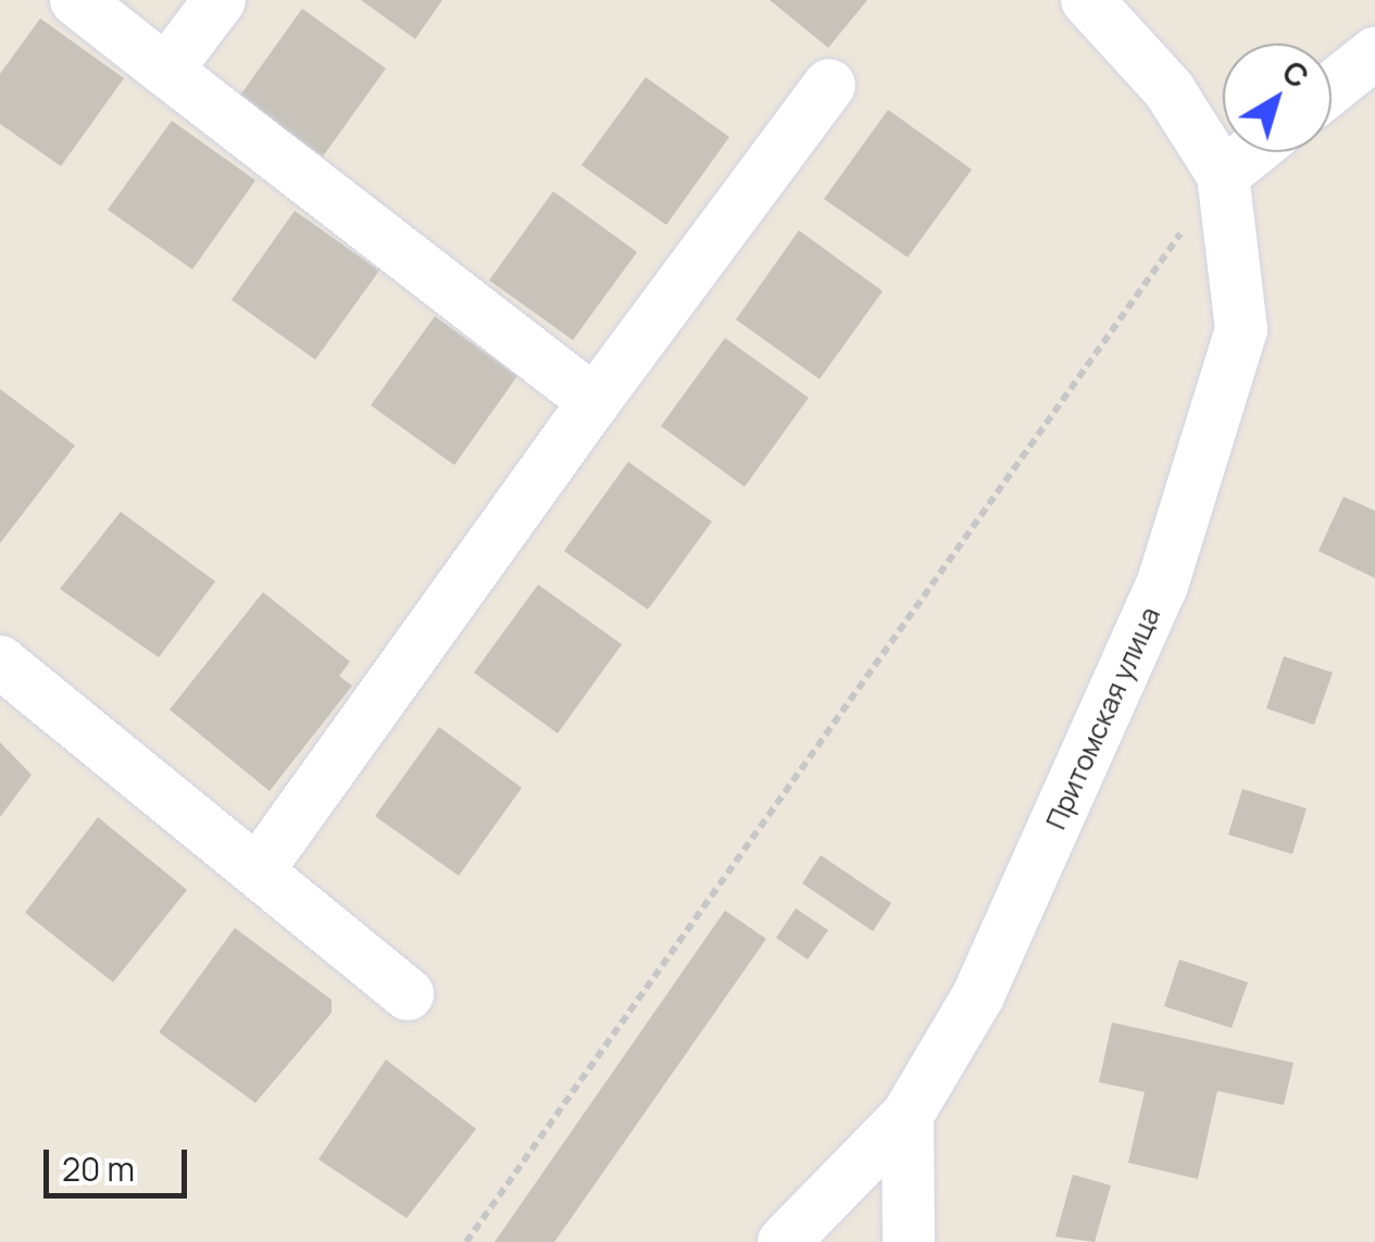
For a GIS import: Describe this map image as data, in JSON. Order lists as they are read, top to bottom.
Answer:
{
  "streets": {
    "street": ["Притомская улица"]
  },
  "scale_bar": "20 m",
  "north": "top right"
}
